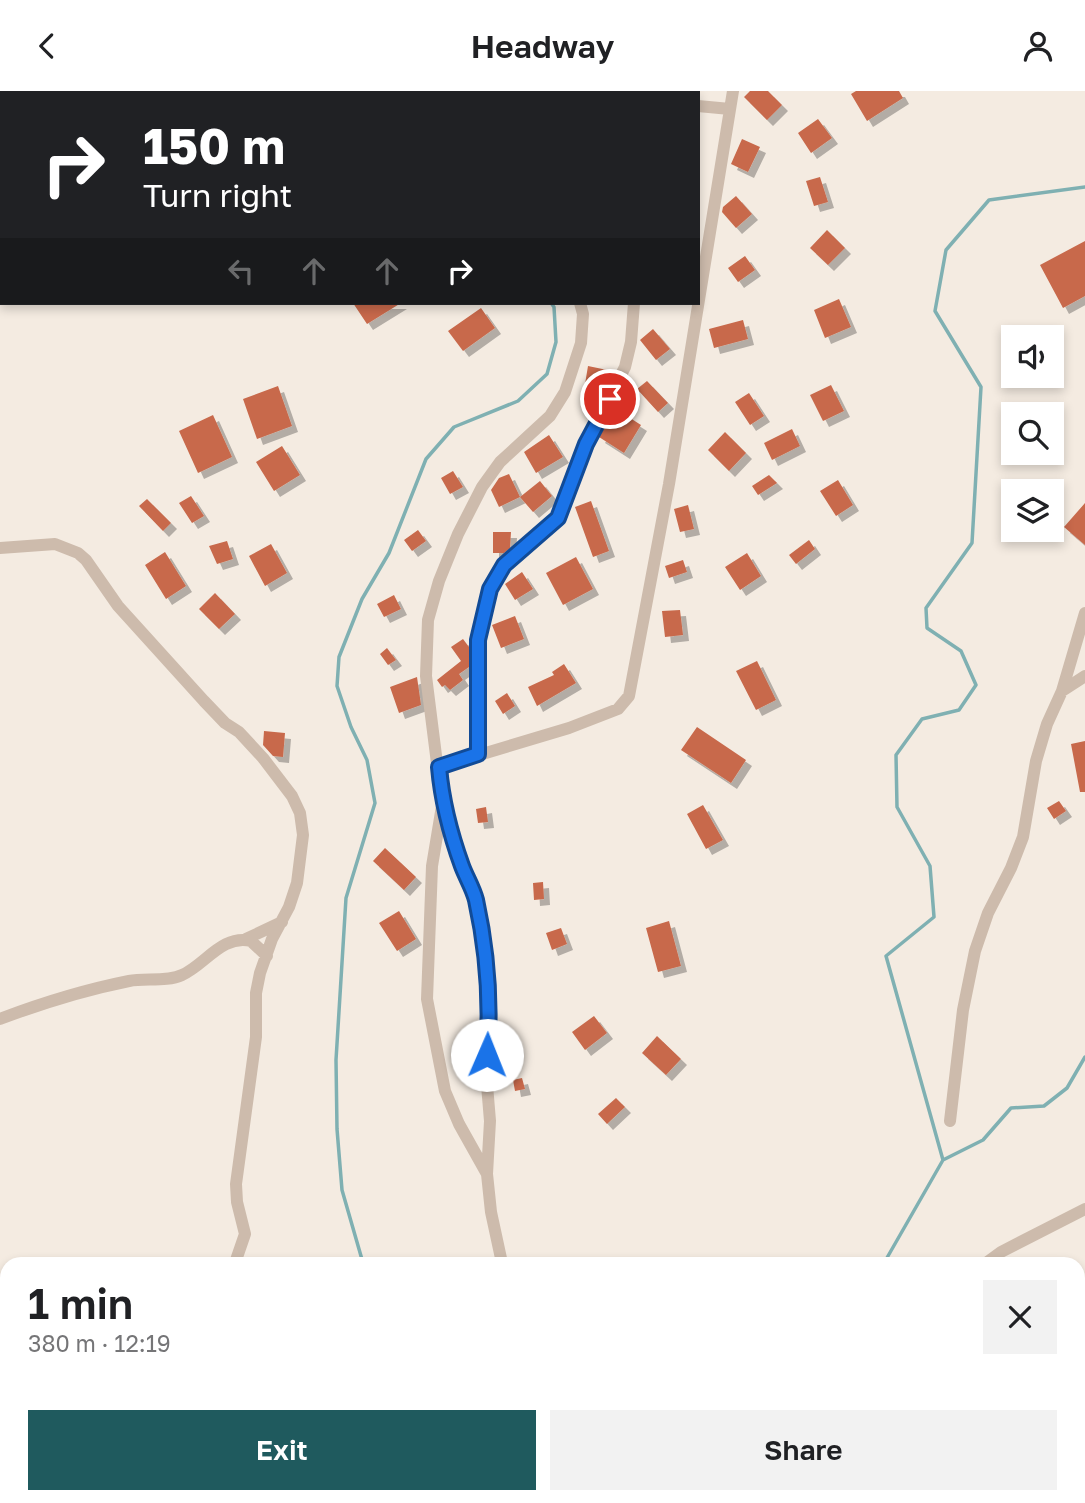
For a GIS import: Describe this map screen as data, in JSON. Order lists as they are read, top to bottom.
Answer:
{
  "page": {
    "header": "Headway",
    "turn": ["150 m", "Turn right"],
    "heading": ["1 min", "380 m · 12:19"],
    "buttons": ["Exit", "Share"]
  }
}
